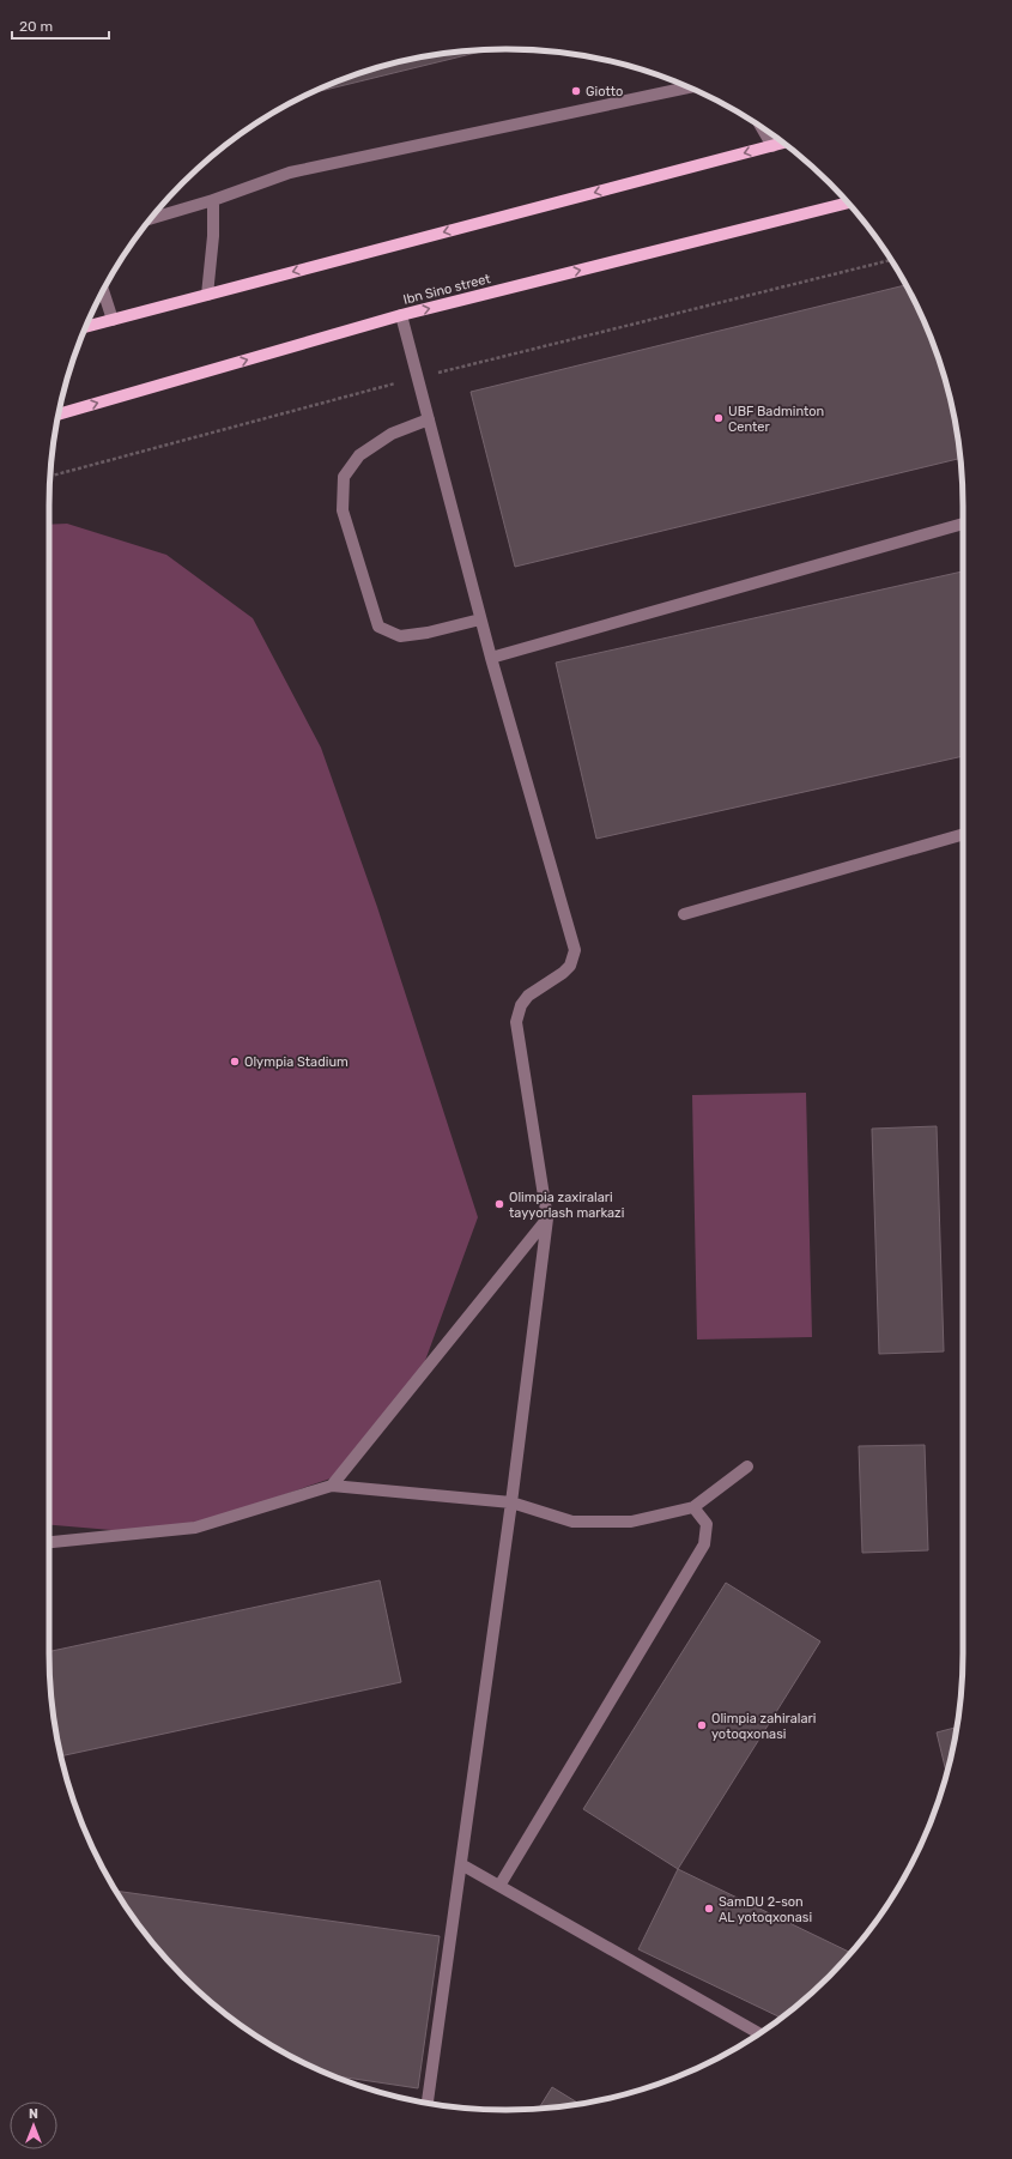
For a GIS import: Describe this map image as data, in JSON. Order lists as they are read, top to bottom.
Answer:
{
  "streets": {
    "main road": ["Ibn Sino street"]
  },
  "places": [
    "Giotto",
    "UBF Badminton Center",
    "Olympia Stadium",
    "Olimpia zaxiralari tayyorlash markazi",
    "Olimpia zahiralari yotoqxonasi",
    "SamDU 2-son AL yotoqxonasi"
  ],
  "scale_bar": "20 m",
  "north": "top"
}
